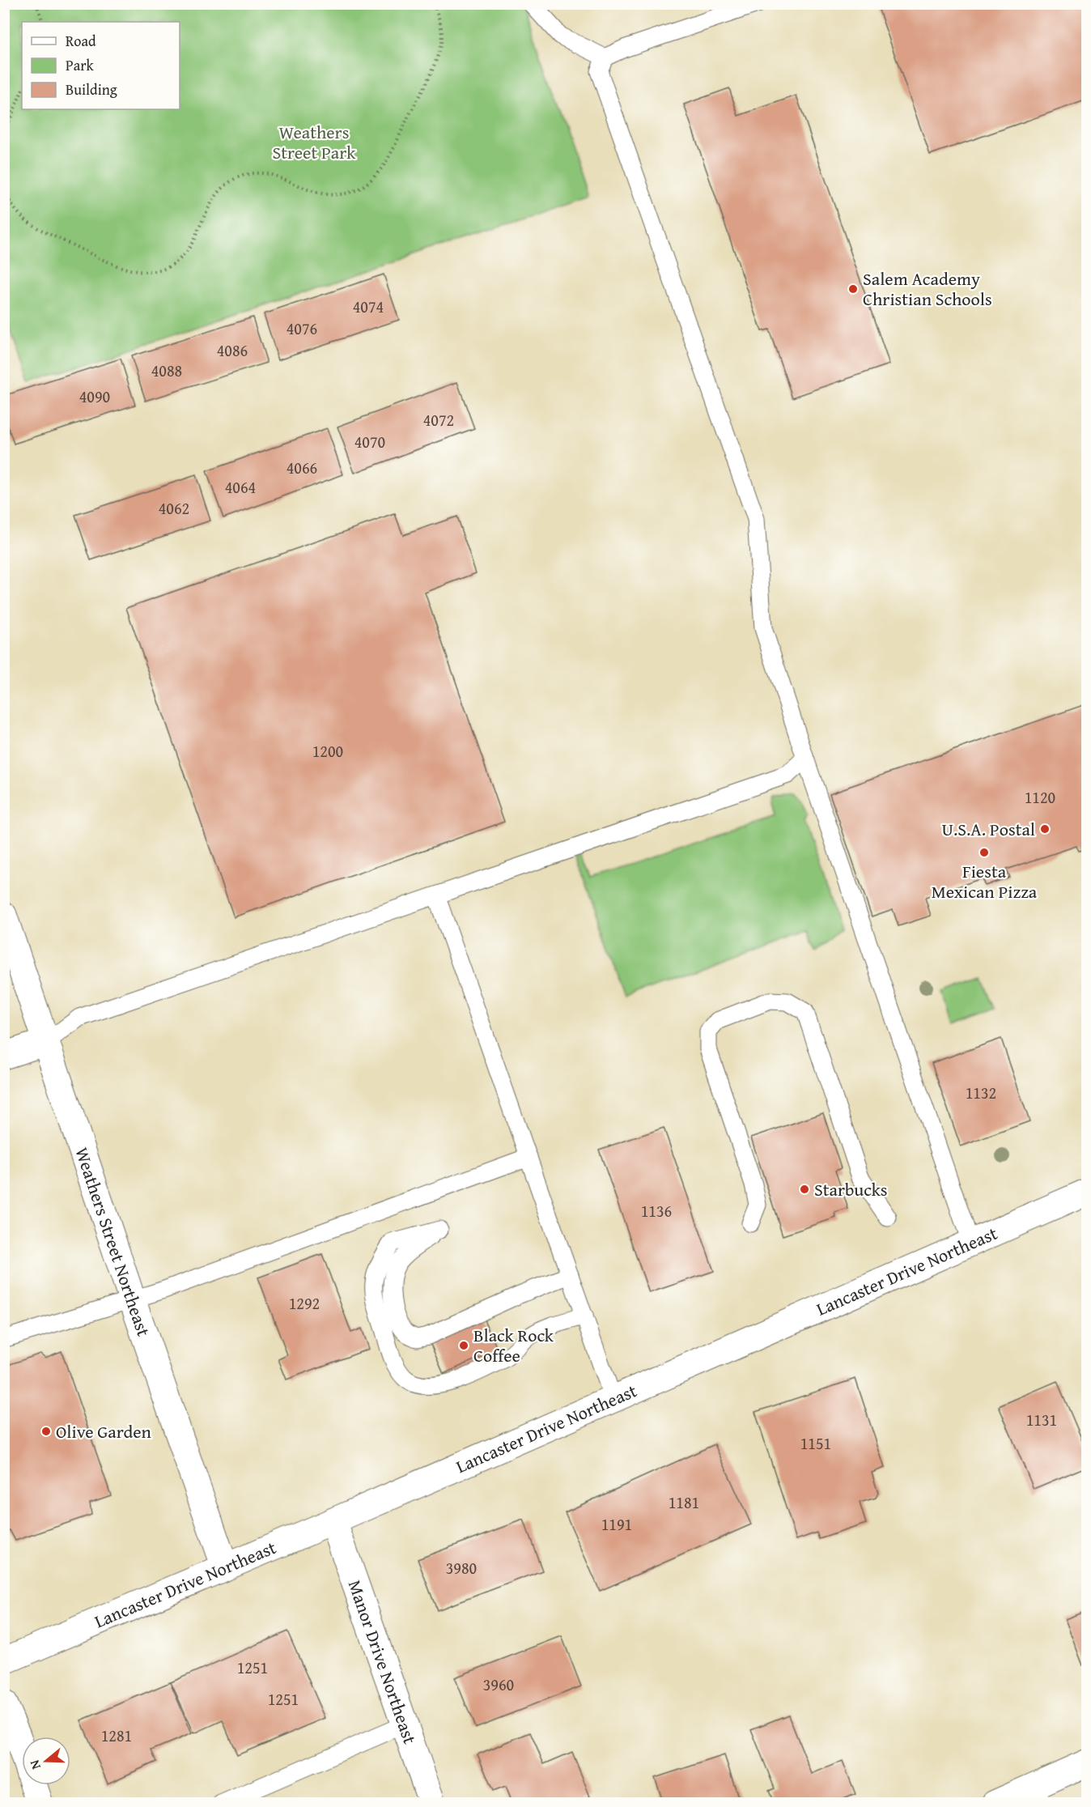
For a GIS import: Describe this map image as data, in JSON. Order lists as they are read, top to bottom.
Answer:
{
  "streets": {
    "street": ["Weathers Street Northeast", "Lancaster Drive Northeast", "Manor Drive Northeast"]
  },
  "crossings": [
    ["Weathers Street Northeast", "Lancaster Drive Northeast"],
    ["Lancaster Drive Northeast", "Manor Drive Northeast"]
  ],
  "parks": ["Weathers Street Park"],
  "places": [
    "Salem Academy Christian Schools",
    "U.S.A. Postal",
    "Fiesta Mexican Pizza",
    "Starbucks",
    "Black Rock Coffee",
    "Olive Garden"
  ],
  "house_numbers": [
    "4074",
    "4076",
    "4086",
    "4088",
    "4090",
    "4072",
    "4070",
    "4066",
    "4064",
    "4062",
    "1200",
    "1120",
    "1132",
    "1136",
    "1292",
    "1131",
    "1151",
    "1181",
    "1191",
    "3980",
    "1251",
    "3960",
    "1251",
    "1281"
  ],
  "legend": ["Road", "Park", "Building"],
  "north": "left"
}
